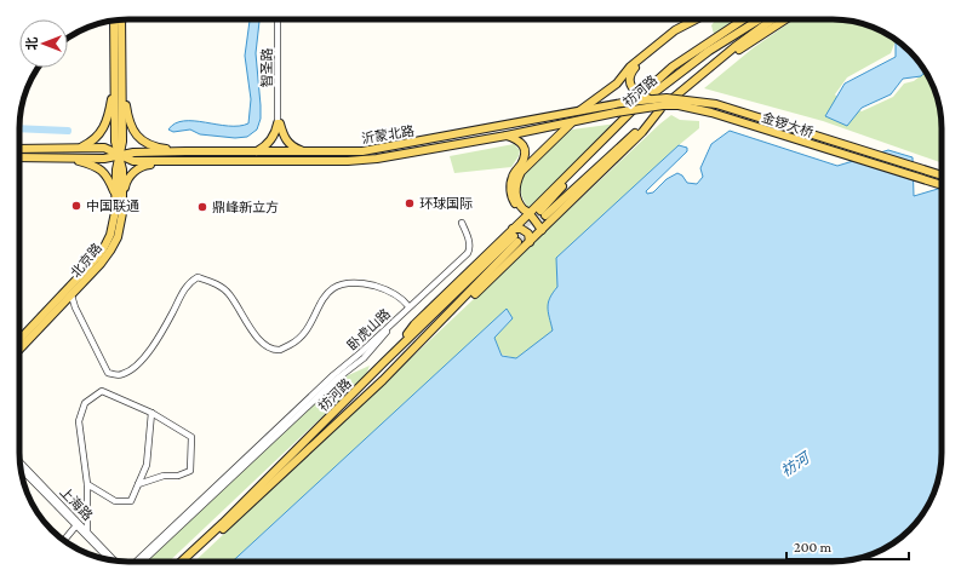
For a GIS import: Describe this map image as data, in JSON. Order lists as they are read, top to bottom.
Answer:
{
  "streets": {
    "main road": [
      "祊河路",
      "金锣大桥",
      "沂蒙北路",
      "北京路"
    ],
    "street": ["智圣路", "卧虎山路", "上海路"]
  },
  "crossings": [
    ["金锣大桥", "沂蒙北路"],
    ["沂蒙北路", "北京路"]
  ],
  "water": ["祊河"],
  "places": ["环球国际", "中国联通", "鼎峰新立方"],
  "scale_bar": "200 m",
  "north": "left"
}
